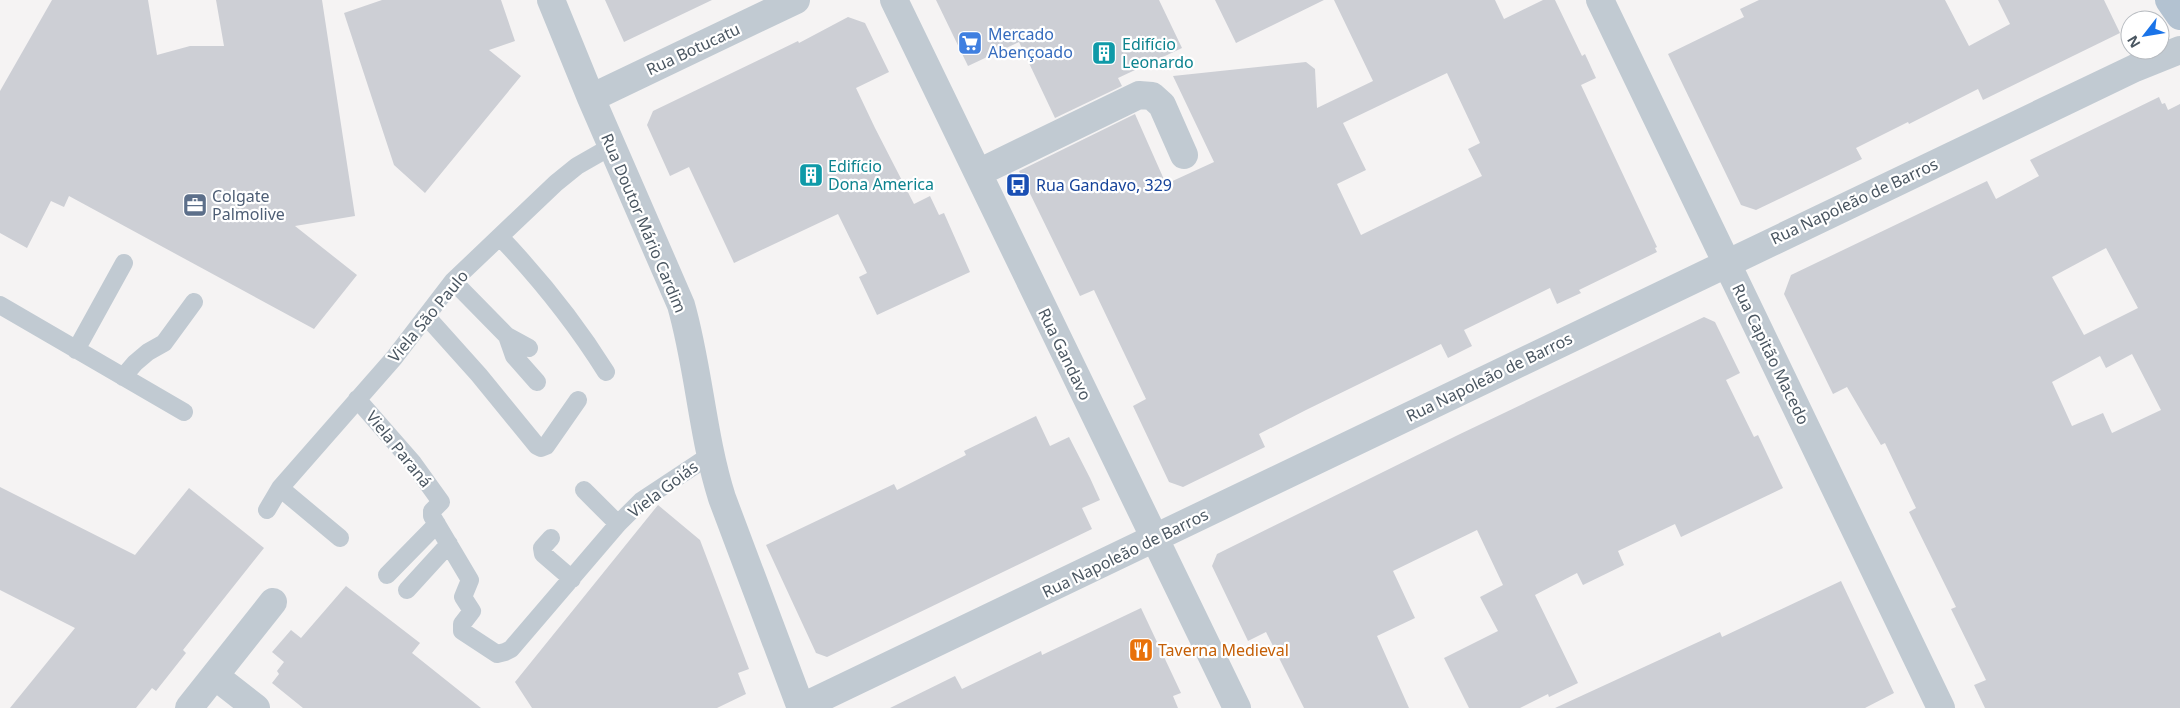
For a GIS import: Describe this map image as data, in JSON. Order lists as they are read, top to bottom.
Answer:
{
  "streets": {
    "street": [
      "Rua Botucatu",
      "Rua Napoleão de Barros",
      "Rua Doutor Mário Cardim",
      "Rua Gandavo",
      "Rua Capitão Macedo"
    ],
    "lane": ["Viela São Paulo", "Viela Paraná", "Viela Goiás"]
  },
  "crossings": [
    ["Rua Botucatu", "Rua Doutor Mário Cardim"],
    ["Rua Napoleão de Barros", "Rua Doutor Mário Cardim"],
    ["Rua Napoleão de Barros", "Rua Gandavo"],
    ["Rua Napoleão de Barros", "Rua Capitão Macedo"],
    ["Rua Doutor Mário Cardim", "Viela São Paulo"],
    ["Rua Doutor Mário Cardim", "Viela Goiás"],
    ["Viela São Paulo", "Viela Paraná"]
  ],
  "places": {
    "supermarket": ["Mercado Abençoado"],
    "building": ["Edifício Leonardo", "Edifício Dona America"],
    "bus stop": ["Rua Gandavo, 329"],
    "office": ["Colgate Palmolive"],
    "restaurant": ["Taverna Medieval"]
  },
  "north": "bottom left"
}
